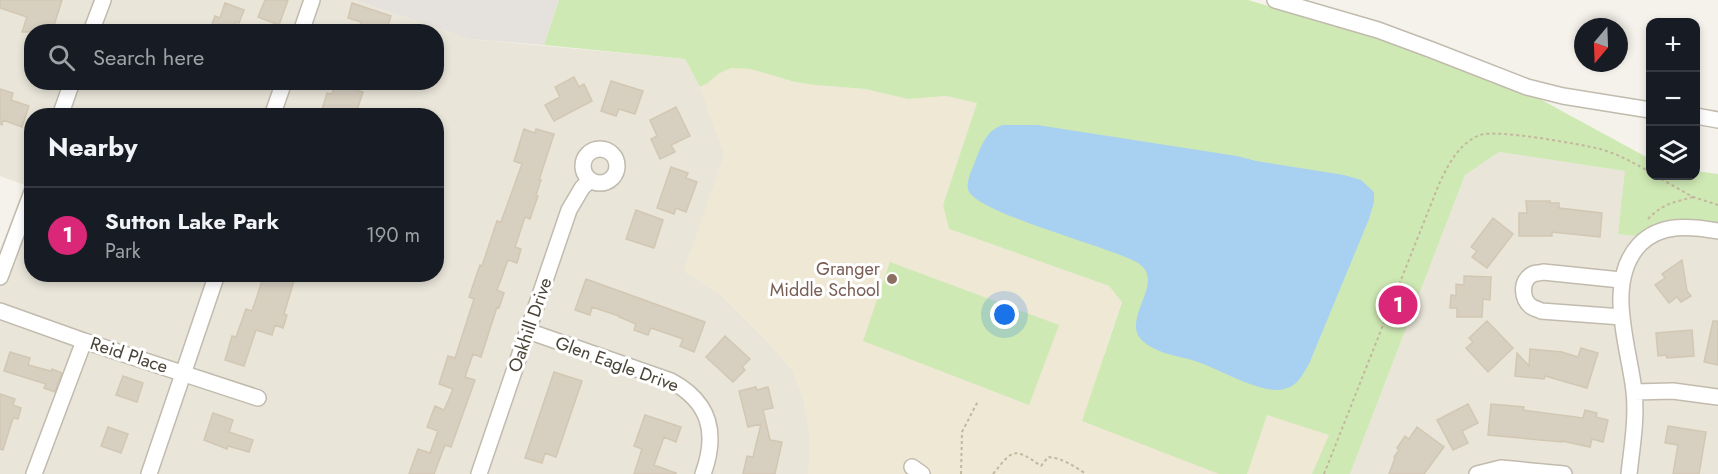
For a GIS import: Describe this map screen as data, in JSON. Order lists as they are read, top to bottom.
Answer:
{
  "streets": {
    "street": ["Oakhill Drive", "Reid Place", "Glen Eagle Drive"]
  },
  "crossings": [
    ["Oakhill Drive", "Glen Eagle Drive"]
  ],
  "places": ["Granger Middle School"],
  "north": "bottom",
  "page": {
    "map_buttons": ["+", "−"],
    "search": "Search here",
    "heading": "Nearby",
    "list": [
      {
        "mark": "1",
        "name": "Sutton Lake Park",
        "note": "Park",
        "value": "190 m"
      }
    ],
    "pins": "1"
  }
}
